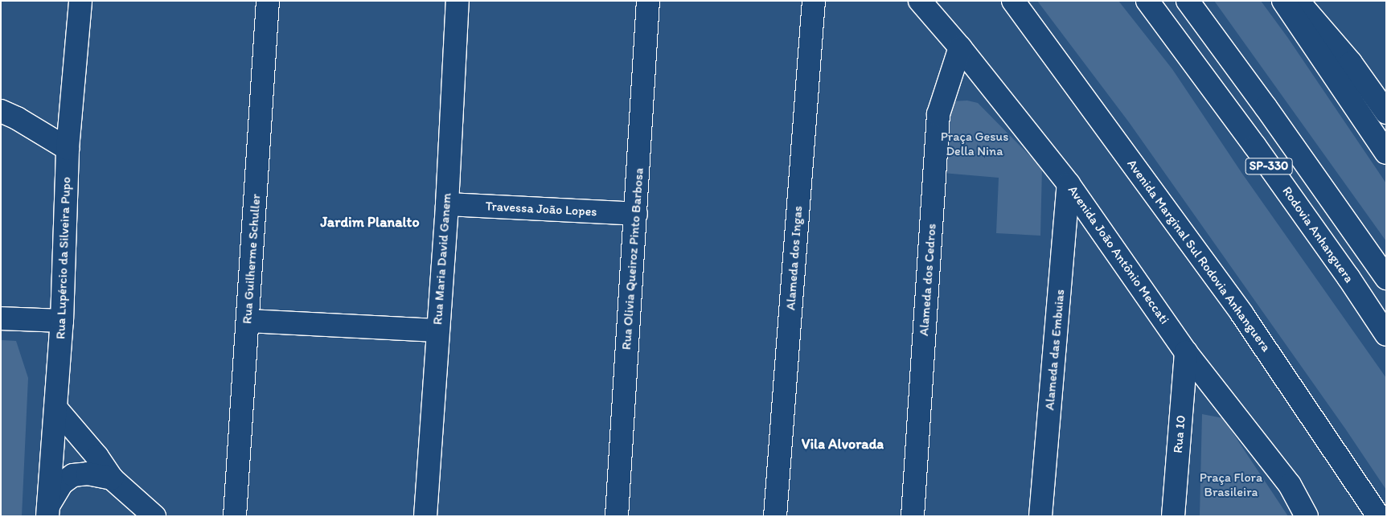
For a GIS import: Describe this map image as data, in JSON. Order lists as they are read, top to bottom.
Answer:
{
  "streets": {
    "main road": [
      "SP-330",
      "Travessa João Lopes",
      "Rodovia Anhanguera",
      "Avenida João Antônio Meccati",
      "Avenida Marginal Sul Rodovia Anhanguera",
      "Rua Lupércio da Silveira Pupo",
      "Alameda dos Ingas",
      "Rua Guilherme Schuller",
      "Rua Maria David Ganem",
      "Rua Olivia Queiroz Pinto Barbosa",
      "Alameda dos Cedros",
      "Alameda das Embuias",
      "Rua 10"
    ]
  },
  "crossings": [
    ["Travessa João Lopes", "Rua Maria David Ganem"],
    ["Travessa João Lopes", "Rua Olivia Queiroz Pinto Barbosa"],
    ["Avenida João Antônio Meccati", "Alameda dos Cedros"],
    ["Avenida João Antônio Meccati", "Alameda das Embuias"],
    ["Avenida João Antônio Meccati", "Rua 10"]
  ],
  "districts": ["Jardim Planalto", "Vila Alvorada"],
  "parks": ["Praça Gesus Della Nina", "Praça Flora Brasileira"]
}
